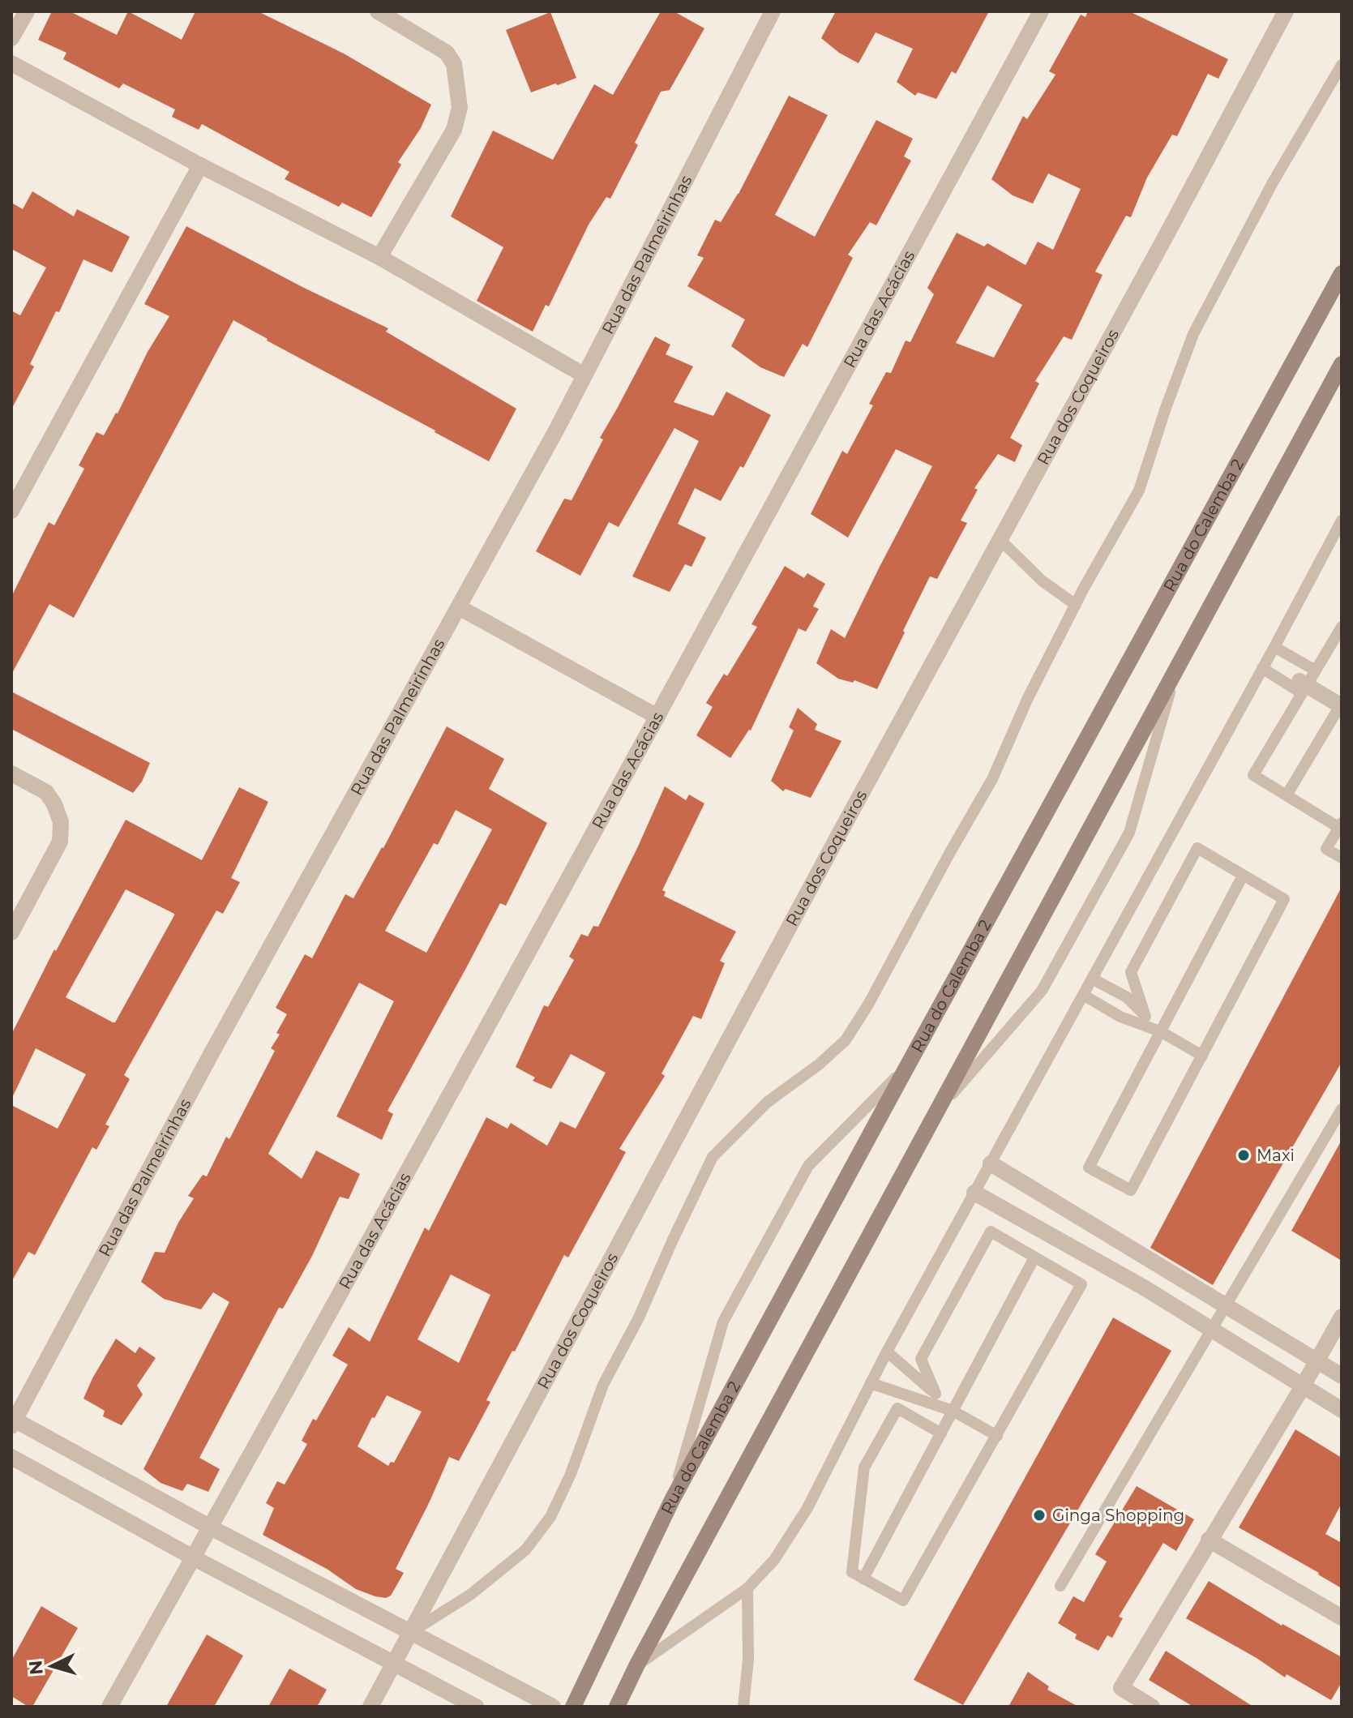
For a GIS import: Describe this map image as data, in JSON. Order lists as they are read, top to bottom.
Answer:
{
  "streets": {
    "main road": ["Rua do Calemba 2"],
    "street": ["Rua das Palmeirinhas", "Rua das Acácias", "Rua dos Coqueiros"]
  },
  "places": ["Maxi", "Ginga Shopping"],
  "north": "left"
}
